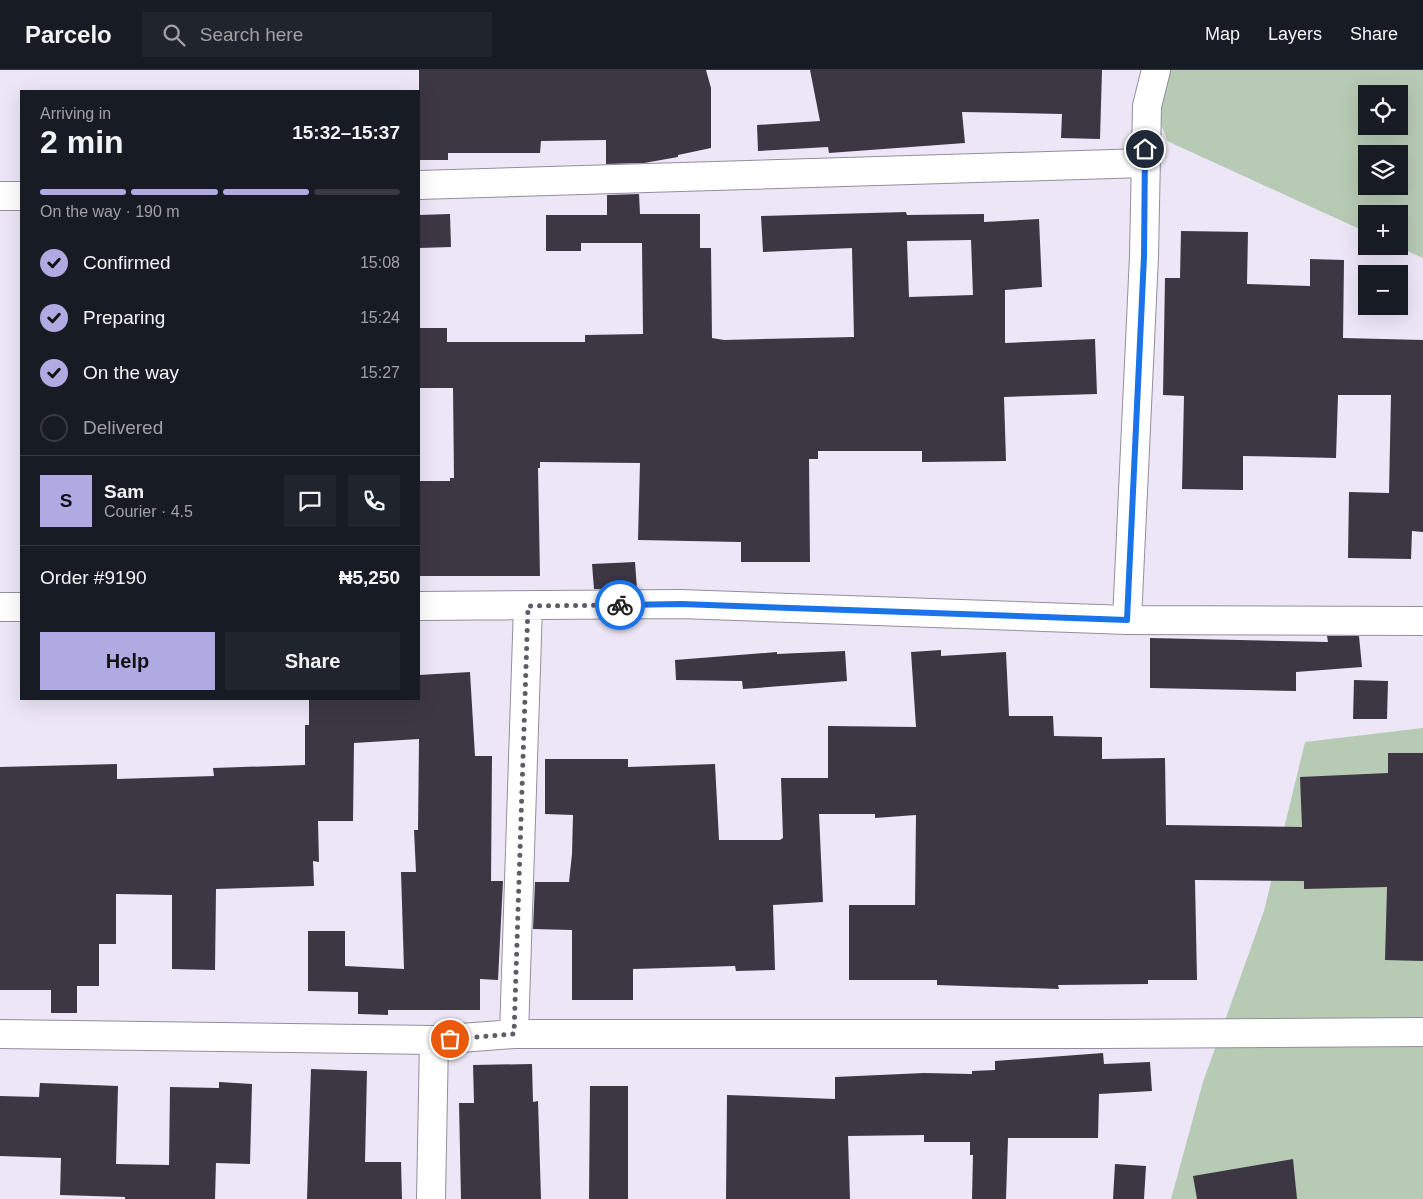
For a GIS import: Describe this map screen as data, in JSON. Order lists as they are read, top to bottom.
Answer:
{
  "page": {
    "header": "Parcelo",
    "search": "Search here",
    "nav": ["Map", "Layers", "Share"],
    "map_buttons": ["+", "−"],
    "heading": ["2 min", "Arriving in", "15:32–15:37"],
    "panel": [
      "Sam",
      "Courier · 4.5",
      "Order #9190",
      "₦5,250"
    ],
    "bar": "On the way · 190 m",
    "list": [
      ["Confirmed", "15:08"],
      ["Preparing", "15:24"],
      ["On the way", "15:27"],
      "Delivered"
    ],
    "round": "S",
    "buttons": ["Help", "Share"]
  }
}
